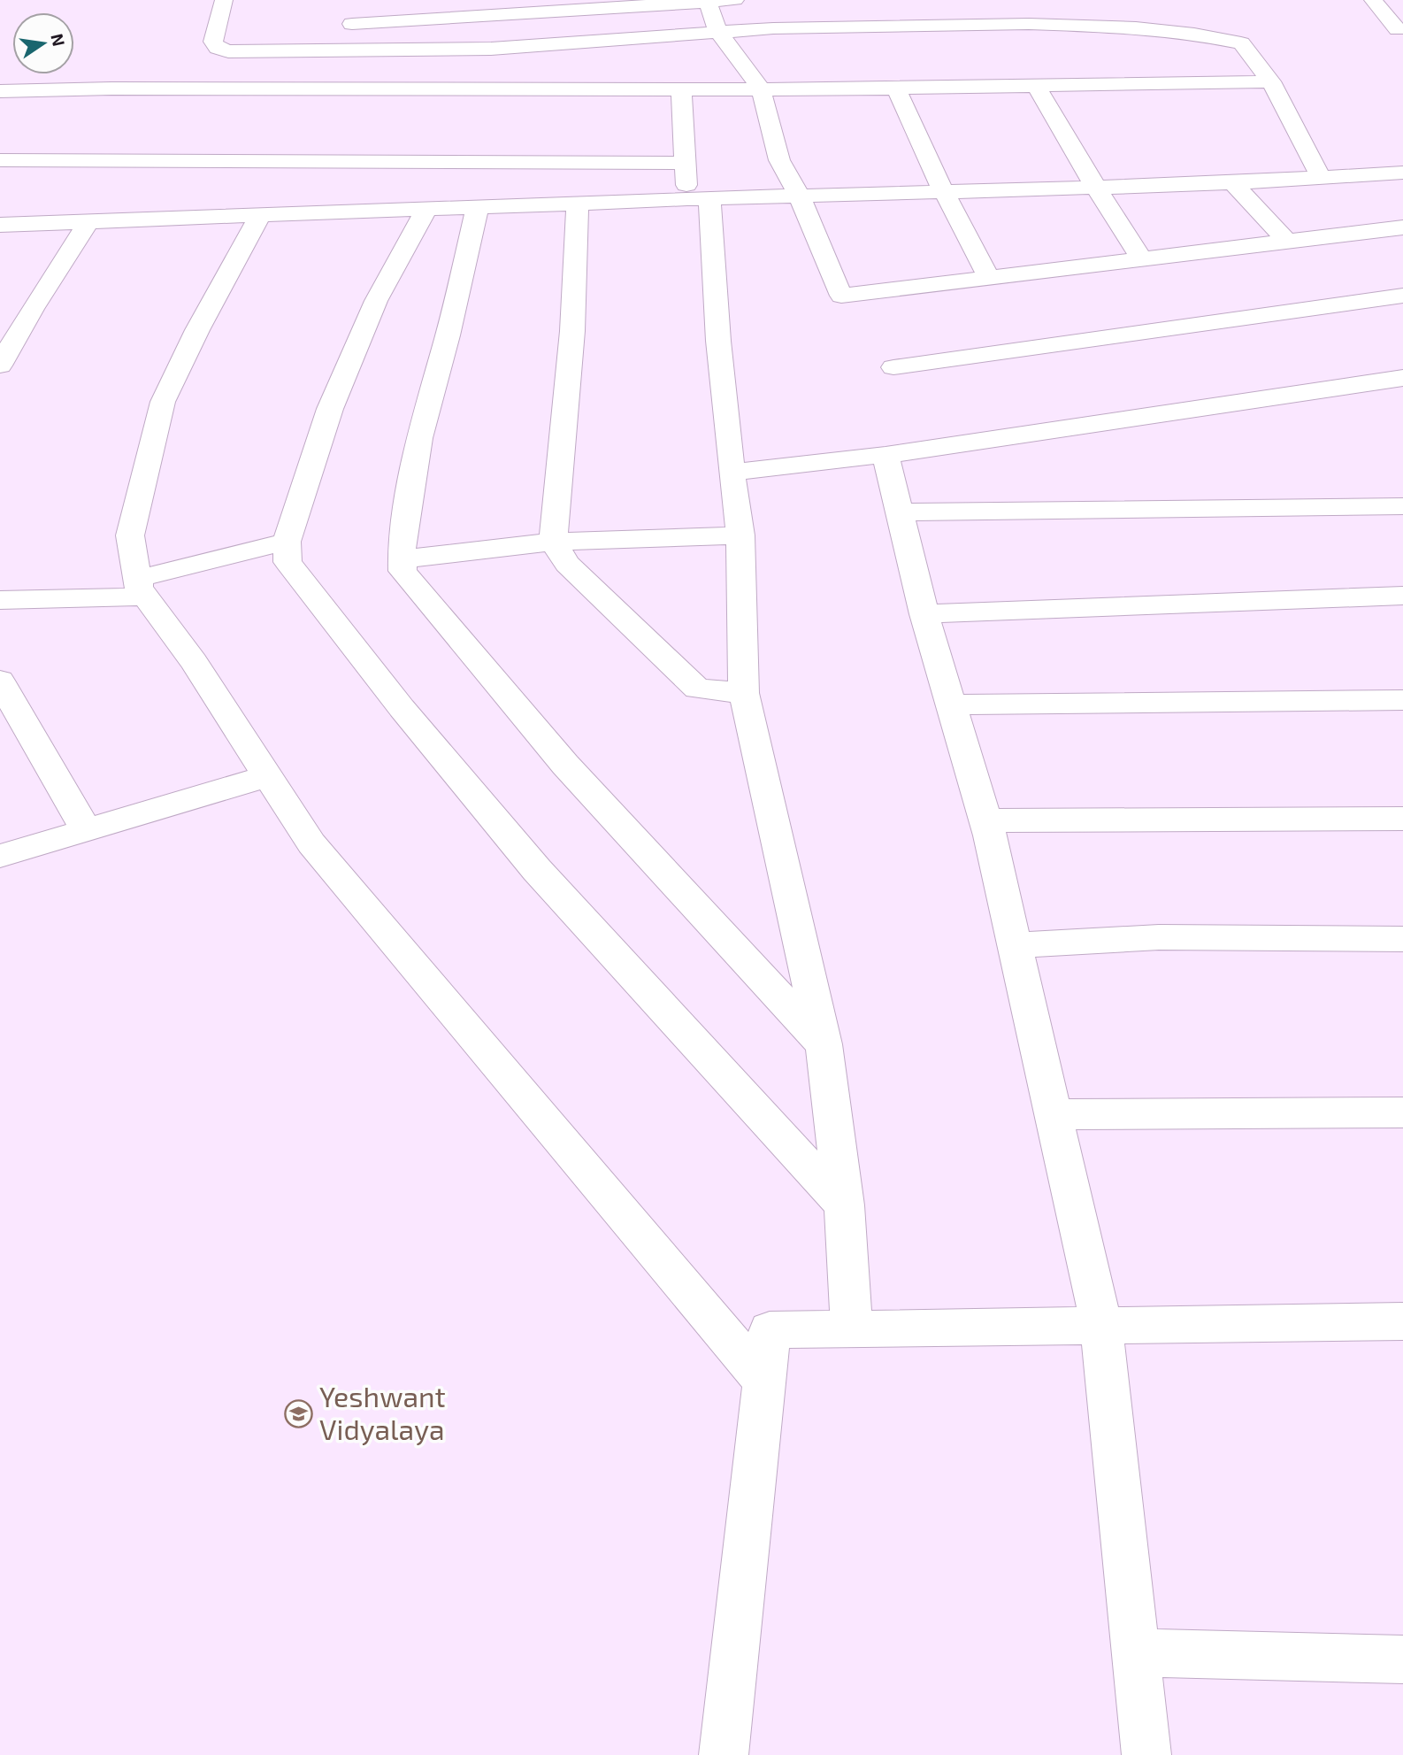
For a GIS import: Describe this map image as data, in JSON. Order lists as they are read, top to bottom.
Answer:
{
  "places": {
    "school or university": ["Yeshwant Vidyalaya"]
  },
  "north": "right"
}
